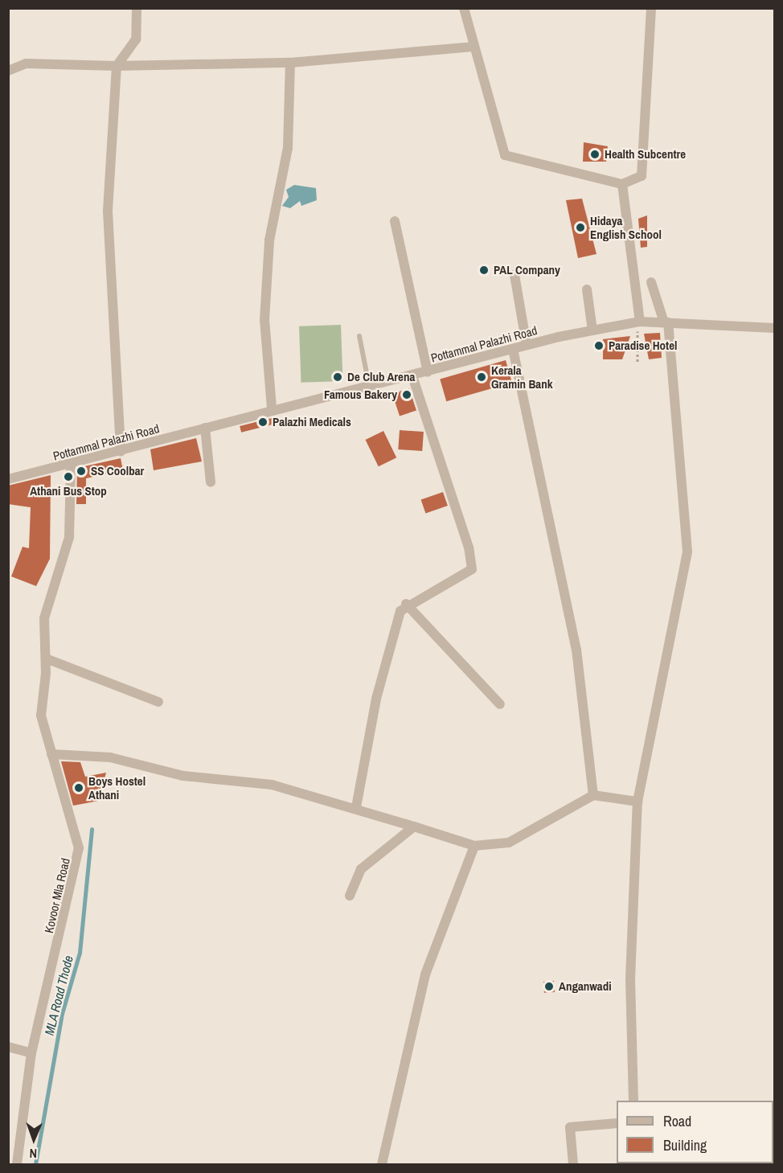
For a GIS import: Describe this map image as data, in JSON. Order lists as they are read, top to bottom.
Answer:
{
  "streets": {
    "street": ["Pottammal Palazhi Road", "Kovoor Mla Road"]
  },
  "crossings": [
    ["Pottammal Palazhi Road", "Kovoor Mla Road"]
  ],
  "water": ["MLA Road Thode"],
  "places": [
    "Health Subcentre",
    "Hidaya English School",
    "PAL Company",
    "Paradise Hotel",
    "De Club Arena",
    "Kerala Gramin Bank",
    "Famous Bakery",
    "Palazhi Medicals",
    "SS Coolbar",
    "Athani Bus Stop",
    "Boys Hostel Athani",
    "Anganwadi"
  ],
  "legend": ["Road", "Building"],
  "north": "bottom"
}
